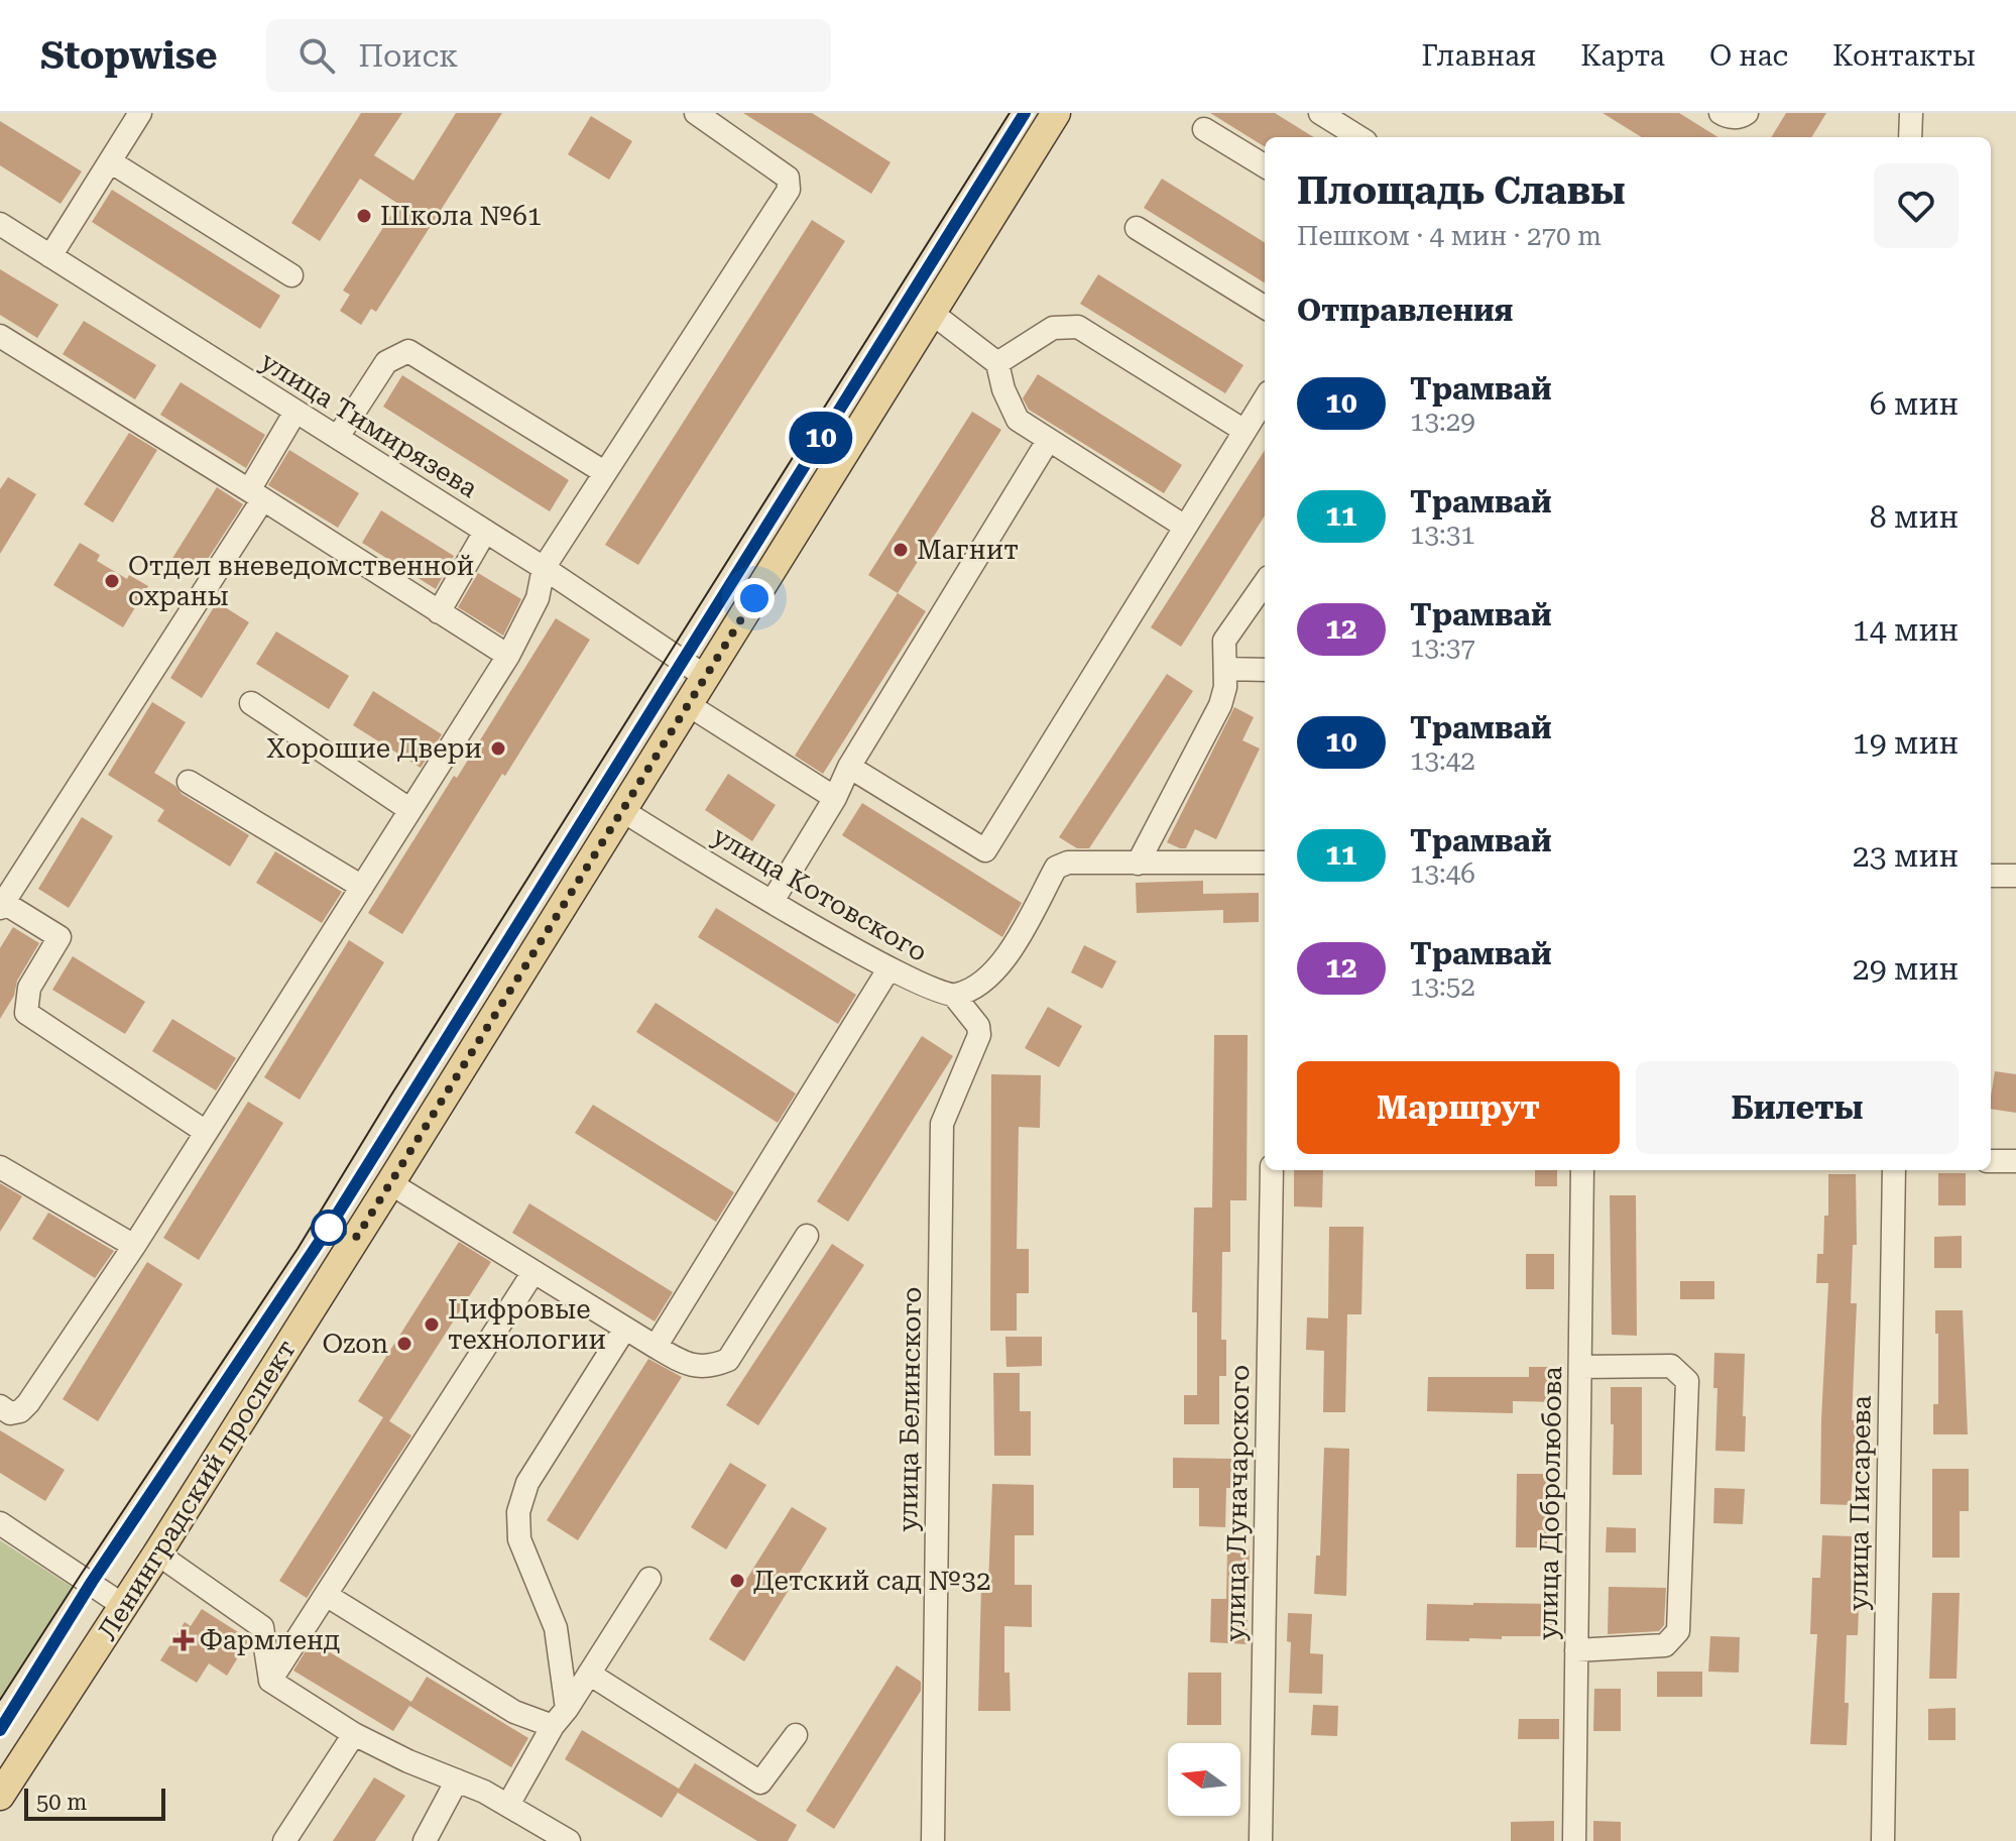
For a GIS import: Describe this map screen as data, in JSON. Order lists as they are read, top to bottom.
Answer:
{
  "streets": {
    "main road": ["Ленинградский проспект"],
    "street": [
      "улица Тимирязева",
      "улица Котовского",
      "улица Белинского",
      "улица Луначарского",
      "улица Добролюбова",
      "улица Писарева"
    ]
  },
  "crossings": [
    ["улица Тимирязева", "Ленинградский проспект"],
    ["улица Котовского", "улица Белинского"],
    ["улица Котовского", "Ленинградский проспект"]
  ],
  "places": {
    "other": [
      "Школа №61",
      "Магнит",
      "Отдел вневедомственной охраны",
      "Хорошие Двери",
      "Цифровые технологии",
      "Ozon",
      "Детский сад №32"
    ],
    "health": ["Фармленд"]
  },
  "lines": ["tram line 10"],
  "scale_bar": "50 m",
  "north": "left",
  "page": {
    "header": "Stopwise",
    "search": "Поиск",
    "nav": [
      "Главная",
      "Карта",
      "О нас",
      "Контакты"
    ],
    "on_map": "10",
    "heading": [
      ["Площадь Славы", "Пешком · 4 мин · 270 m"],
      "Отправления"
    ],
    "list": [
      {
        "mark": "10",
        "name": "Трамвай",
        "note": "13:29",
        "value": "6 мин"
      },
      {
        "mark": "11",
        "name": "Трамвай",
        "note": "13:31",
        "value": "8 мин"
      },
      {
        "mark": "12",
        "name": "Трамвай",
        "note": "13:37",
        "value": "14 мин"
      },
      {
        "mark": "10",
        "name": "Трамвай",
        "note": "13:42",
        "value": "19 мин"
      },
      {
        "mark": "11",
        "name": "Трамвай",
        "note": "13:46",
        "value": "23 мин"
      },
      {
        "mark": "12",
        "name": "Трамвай",
        "note": "13:52",
        "value": "29 мин"
      }
    ],
    "buttons": ["Маршрут", "Билеты"],
    "scale": "50 m"
  }
}
